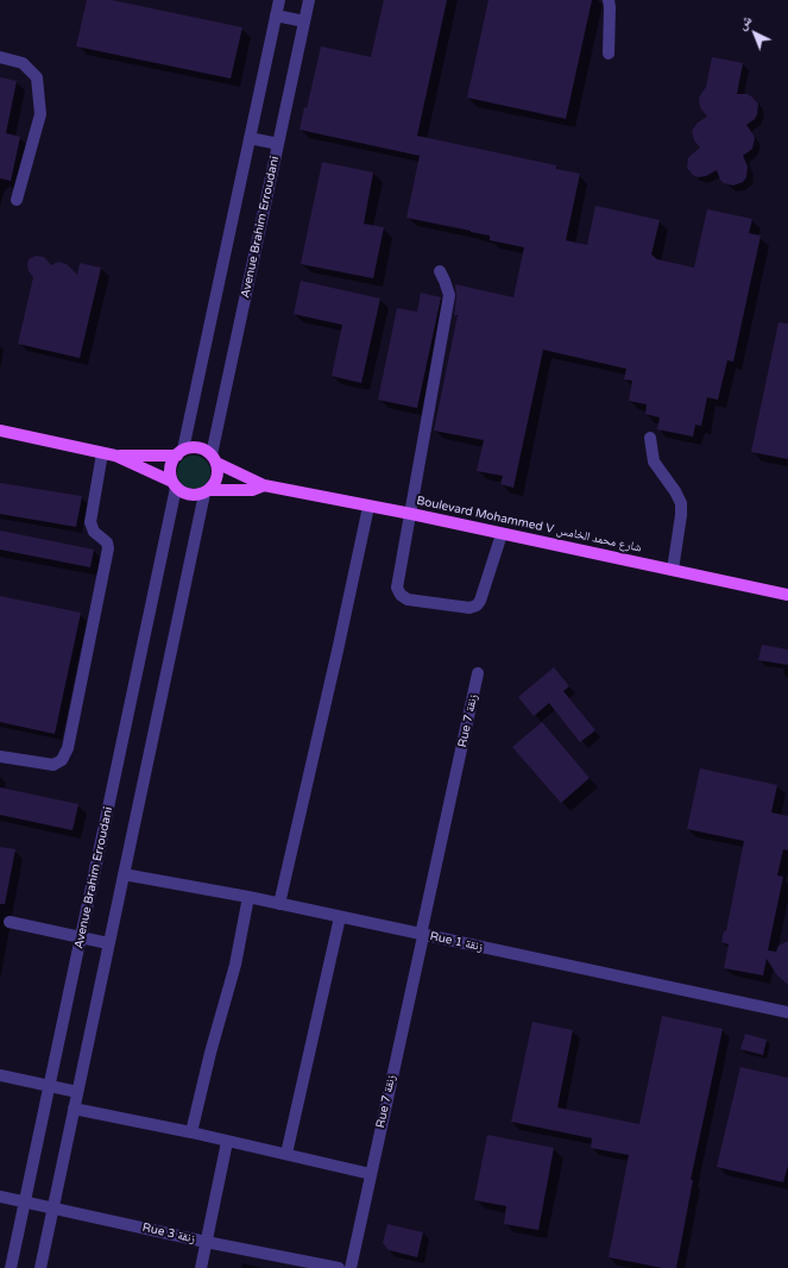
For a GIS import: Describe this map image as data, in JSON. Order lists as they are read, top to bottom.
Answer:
{
  "streets": {
    "main road": ["Boulevard Mohammed V شارع محمد الخامس"],
    "street": [
      "Avenue Brahim Erroudani",
      "Rue 7 زنقة",
      "Rue 1 زنقة",
      "Rue 3 زنقة"
    ]
  },
  "crossings": [
    ["Avenue Brahim Erroudani", "Boulevard Mohammed V شارع محمد الخامس"],
    ["Avenue Brahim Erroudani", "Rue 3 زنقة"],
    ["Rue 7 زنقة", "Rue 1 زنقة"]
  ],
  "north": "top left"
}
